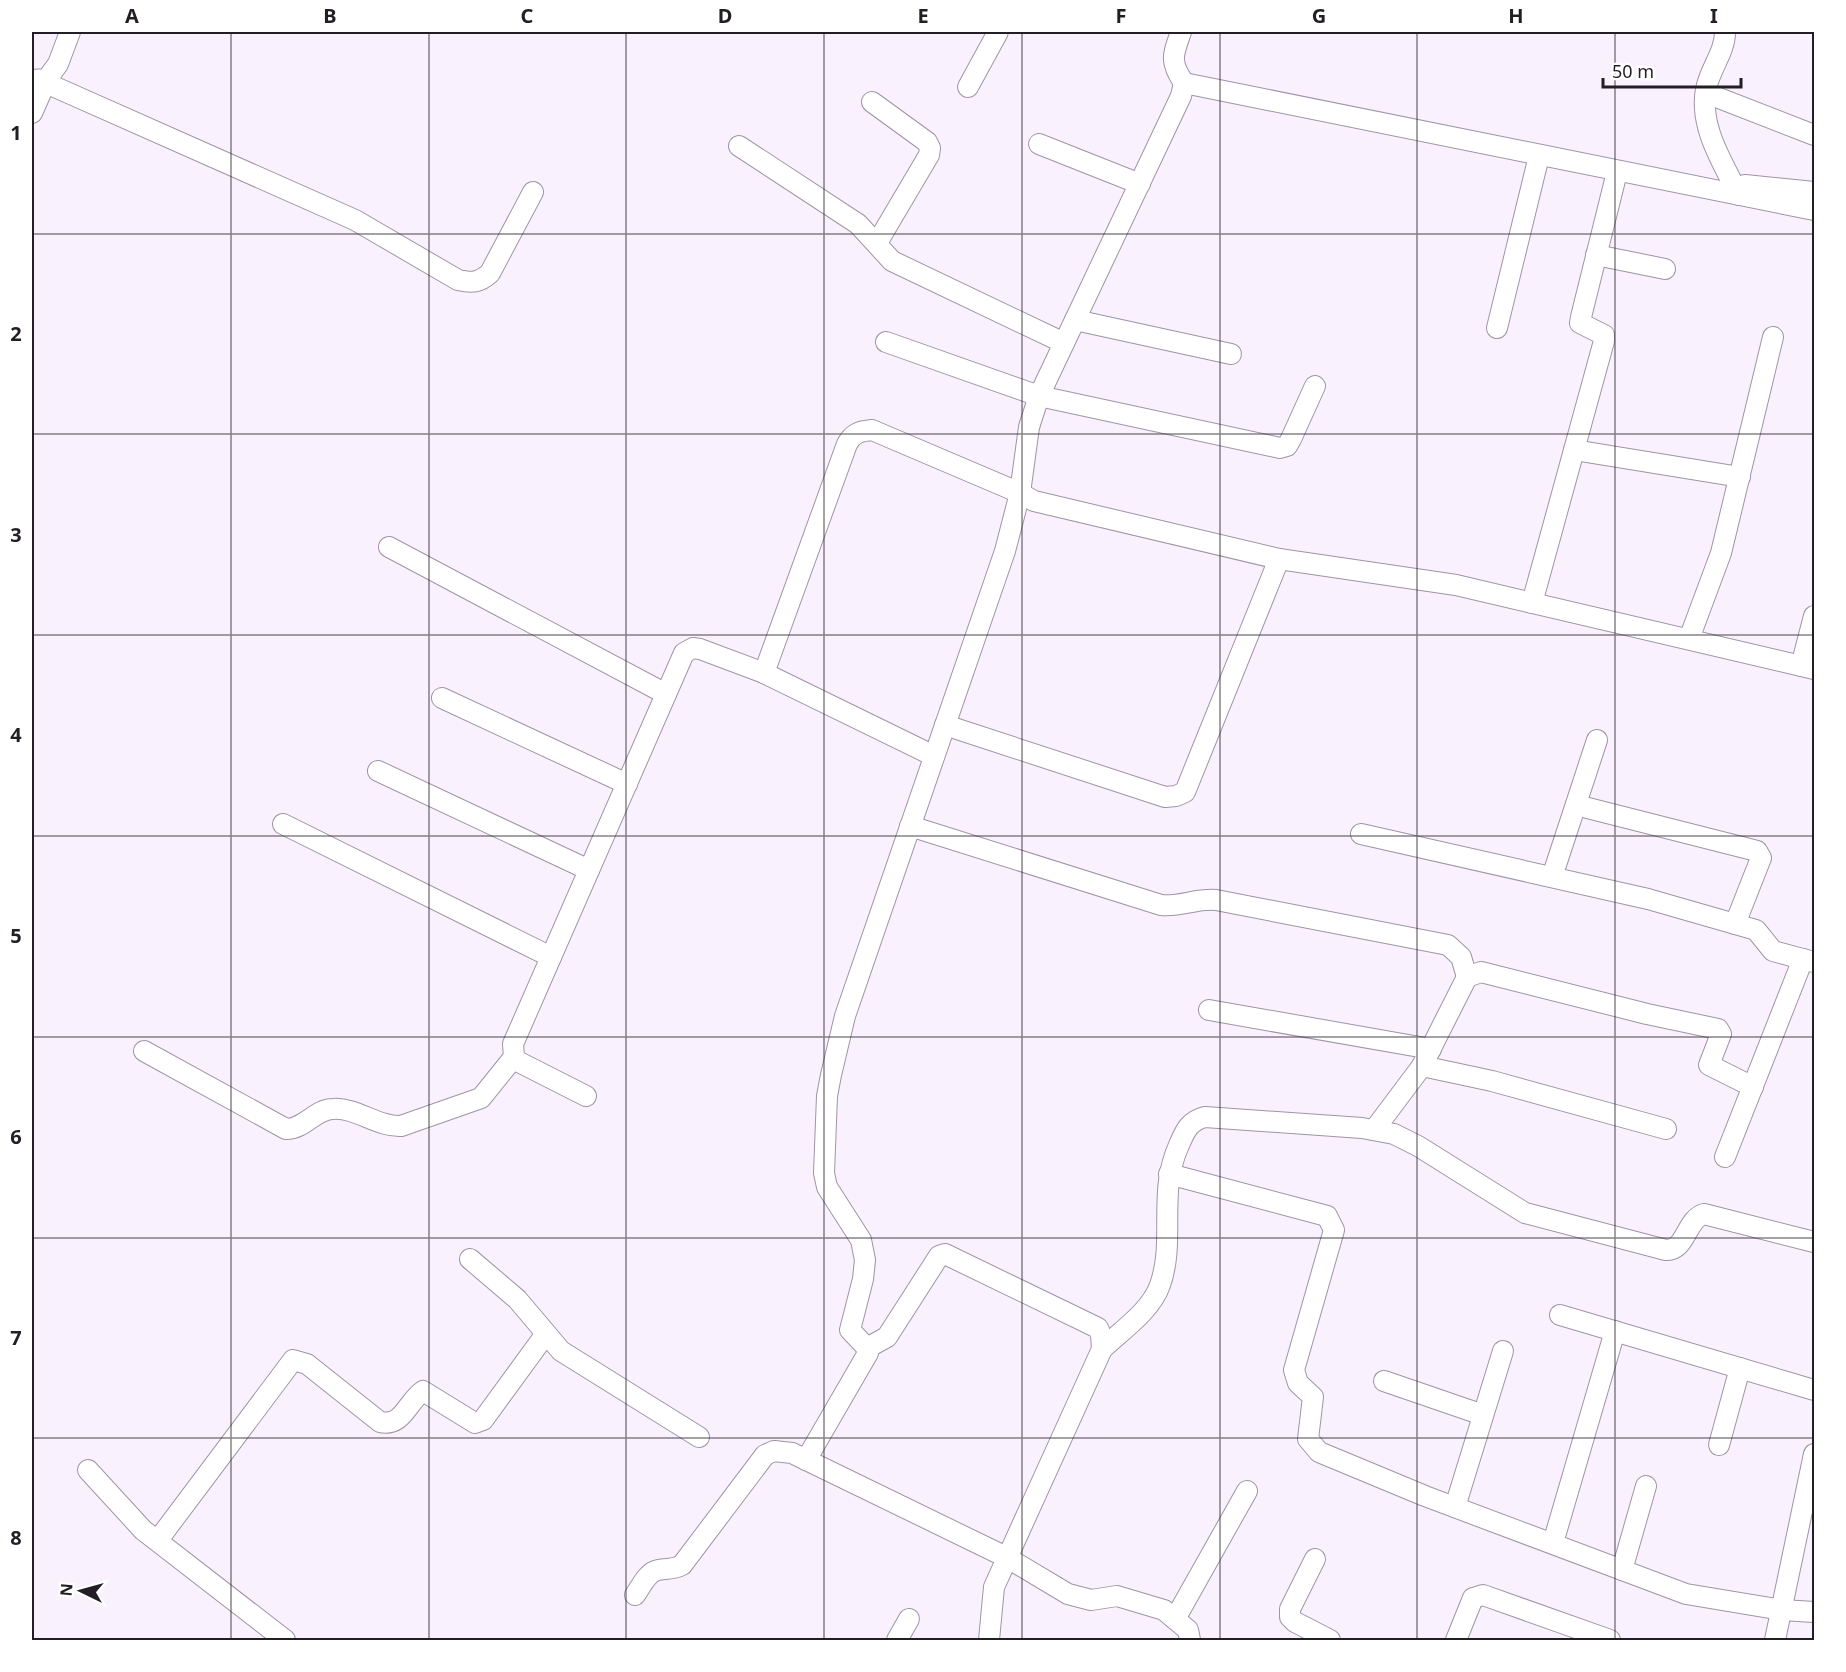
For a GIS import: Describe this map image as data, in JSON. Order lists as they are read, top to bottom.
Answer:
{
  "scale_bar": "50 m",
  "north": "left",
  "grid": {
    "columns": [
      "A",
      "B",
      "C",
      "D",
      "E",
      "F",
      "G",
      "H",
      "I"
    ],
    "rows": [
      "1",
      "2",
      "3",
      "4",
      "5",
      "6",
      "7",
      "8"
    ]
  }
}
